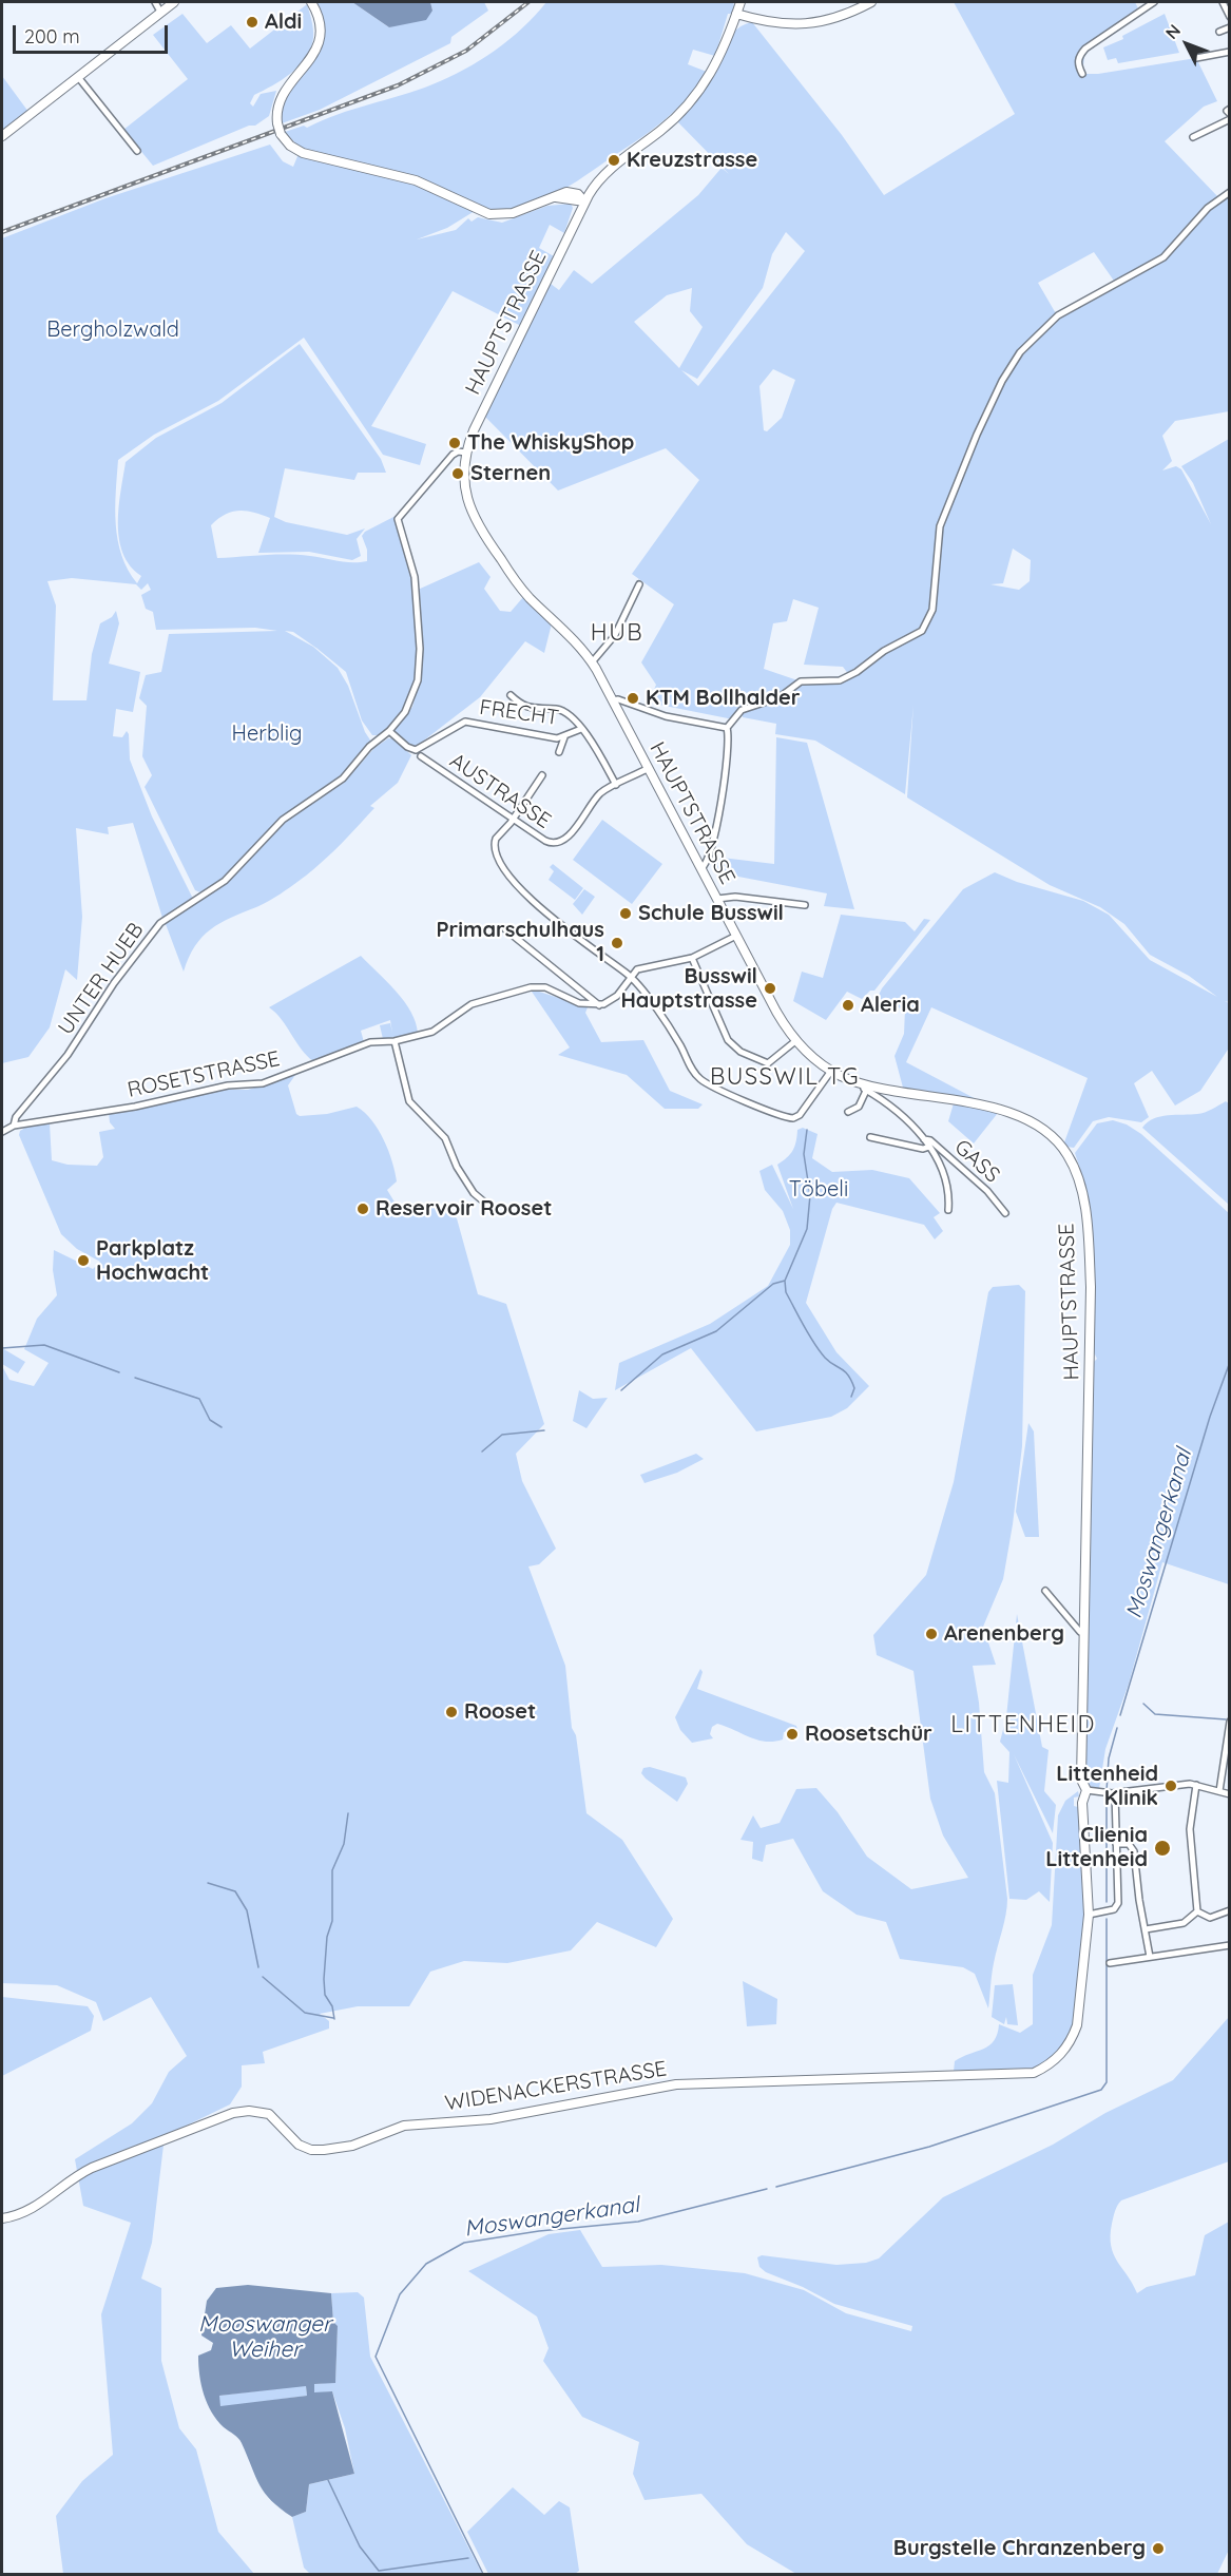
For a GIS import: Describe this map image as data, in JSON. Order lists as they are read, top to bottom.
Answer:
{
  "streets": {
    "street": [
      "HAUPTSTRASSE",
      "FRECHT",
      "AUSTRASSE",
      "UNTER HUEB",
      "ROSETSTRASSE",
      "GASS",
      "WIDENACKERSTRASSE"
    ]
  },
  "crossings": [
    ["HAUPTSTRASSE", "AUSTRASSE"],
    ["HAUPTSTRASSE", "UNTER HUEB"],
    ["HAUPTSTRASSE", "WIDENACKERSTRASSE"],
    ["FRECHT", "UNTER HUEB"],
    ["UNTER HUEB", "ROSETSTRASSE"]
  ],
  "districts": ["HUB", "BUSSWIL TG", "LITTENHEID"],
  "water": ["Moswangerkanal", "Mooswanger Weiher"],
  "parks": ["Bergholzwald", "Herblig", "Töbeli"],
  "places": [
    "Aldi",
    "Kreuzstrasse",
    "The WhiskyShop",
    "Sternen",
    "KTM Bollhalder",
    "Schule Busswil",
    "Primarschulhaus 1",
    "Busswil Hauptstrasse",
    "Aleria",
    "Reservoir Rooset",
    "Parkplatz Hochwacht",
    "Arenenberg",
    "Rooset",
    "Roosetschür",
    "Littenheid Klinik",
    "Clienia Littenheid",
    "Burgstelle Chranzenberg"
  ],
  "scale_bar": "200 m",
  "north": "top left"
}
